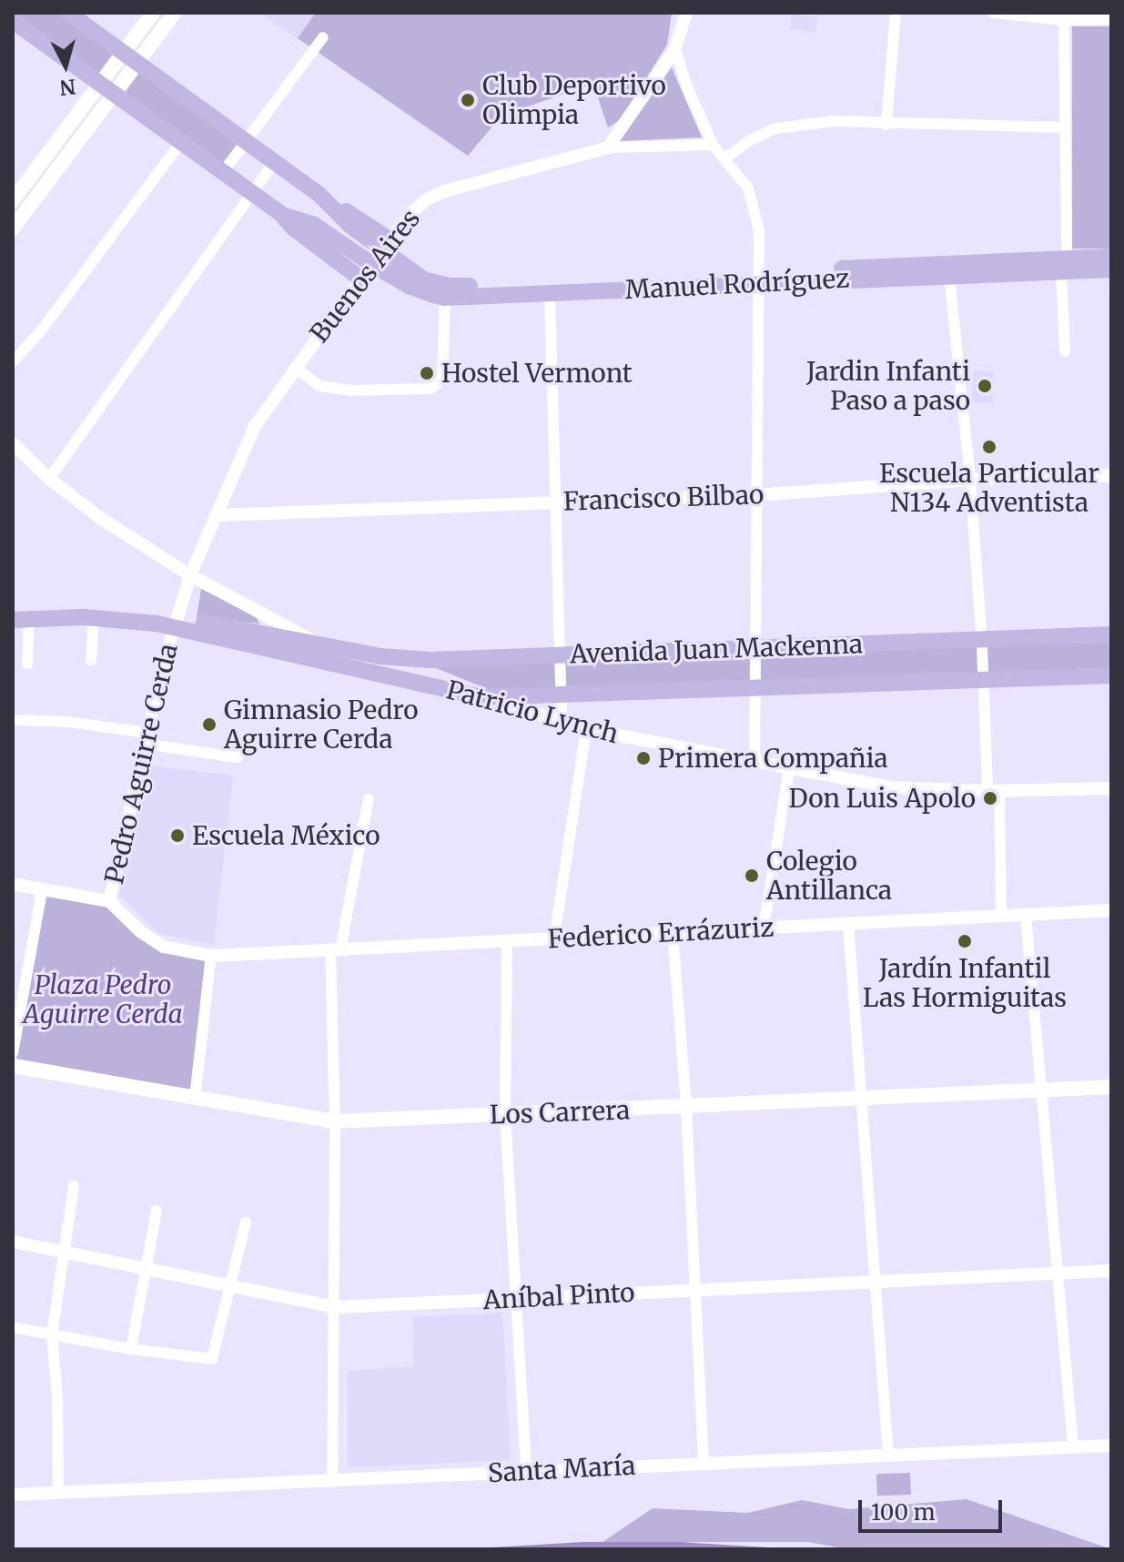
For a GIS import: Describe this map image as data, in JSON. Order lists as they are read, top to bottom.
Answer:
{
  "streets": {
    "main road": [
      "Manuel Rodríguez",
      "Avenida Juan Mackenna",
      "Patricio Lynch",
      "Los Carrera"
    ],
    "street": [
      "Buenos Aires",
      "Francisco Bilbao",
      "Pedro Aguirre Cerda",
      "Federico Errázuriz",
      "Aníbal Pinto",
      "Santa María"
    ]
  },
  "crossings": [
    ["Buenos Aires", "Manuel Rodríguez"],
    ["Buenos Aires", "Francisco Bilbao"],
    ["Buenos Aires", "Avenida Juan Mackenna"],
    ["Buenos Aires", "Patricio Lynch"],
    ["Buenos Aires", "Pedro Aguirre Cerda"],
    ["Avenida Juan Mackenna", "Patricio Lynch"],
    ["Avenida Juan Mackenna", "Pedro Aguirre Cerda"],
    ["Patricio Lynch", "Pedro Aguirre Cerda"],
    ["Pedro Aguirre Cerda", "Federico Errázuriz"]
  ],
  "parks": ["Plaza Pedro Aguirre Cerda"],
  "places": [
    "Club Deportivo Olimpia",
    "Hostel Vermont",
    "Jardin Infanti Paso a paso",
    "Escuela Particular N134 Adventista",
    "Gimnasio Pedro Aguirre Cerda",
    "Primera Compañia",
    "Don Luis Apolo",
    "Escuela México",
    "Colegio Antillanca",
    "Jardín Infantil Las Hormiguitas"
  ],
  "scale_bar": "100 m",
  "north": "bottom"
}
